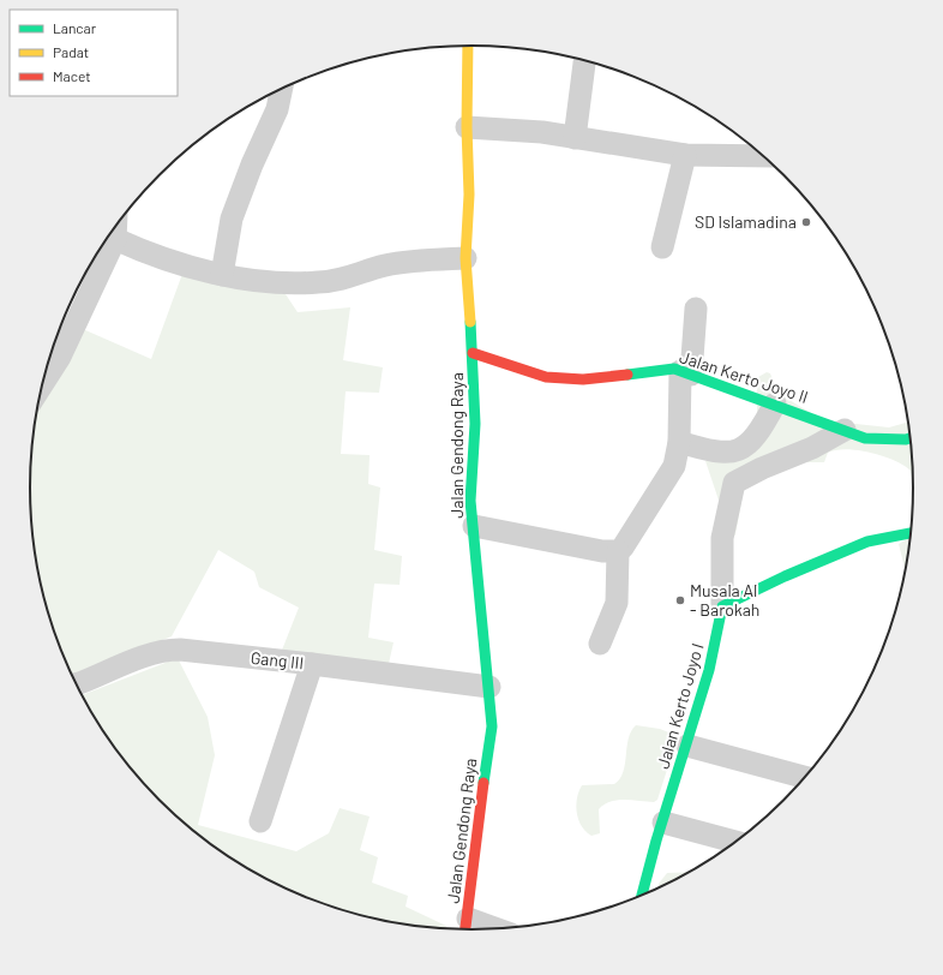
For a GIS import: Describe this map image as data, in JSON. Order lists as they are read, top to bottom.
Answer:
{
  "streets": {
    "street": [
      "Jalan Kerto Joyo II",
      "Jalan Gendong Raya",
      "Gang III",
      "Jalan Kerto Joyo I"
    ]
  },
  "crossings": [
    ["Jalan Kerto Joyo II", "Jalan Gendong Raya"],
    ["Jalan Gendong Raya", "Gang III"]
  ],
  "places": ["SD Islamadina", "Musala Al - Barokah"],
  "legend": ["Lancar", "Padat", "Macet"]
}
